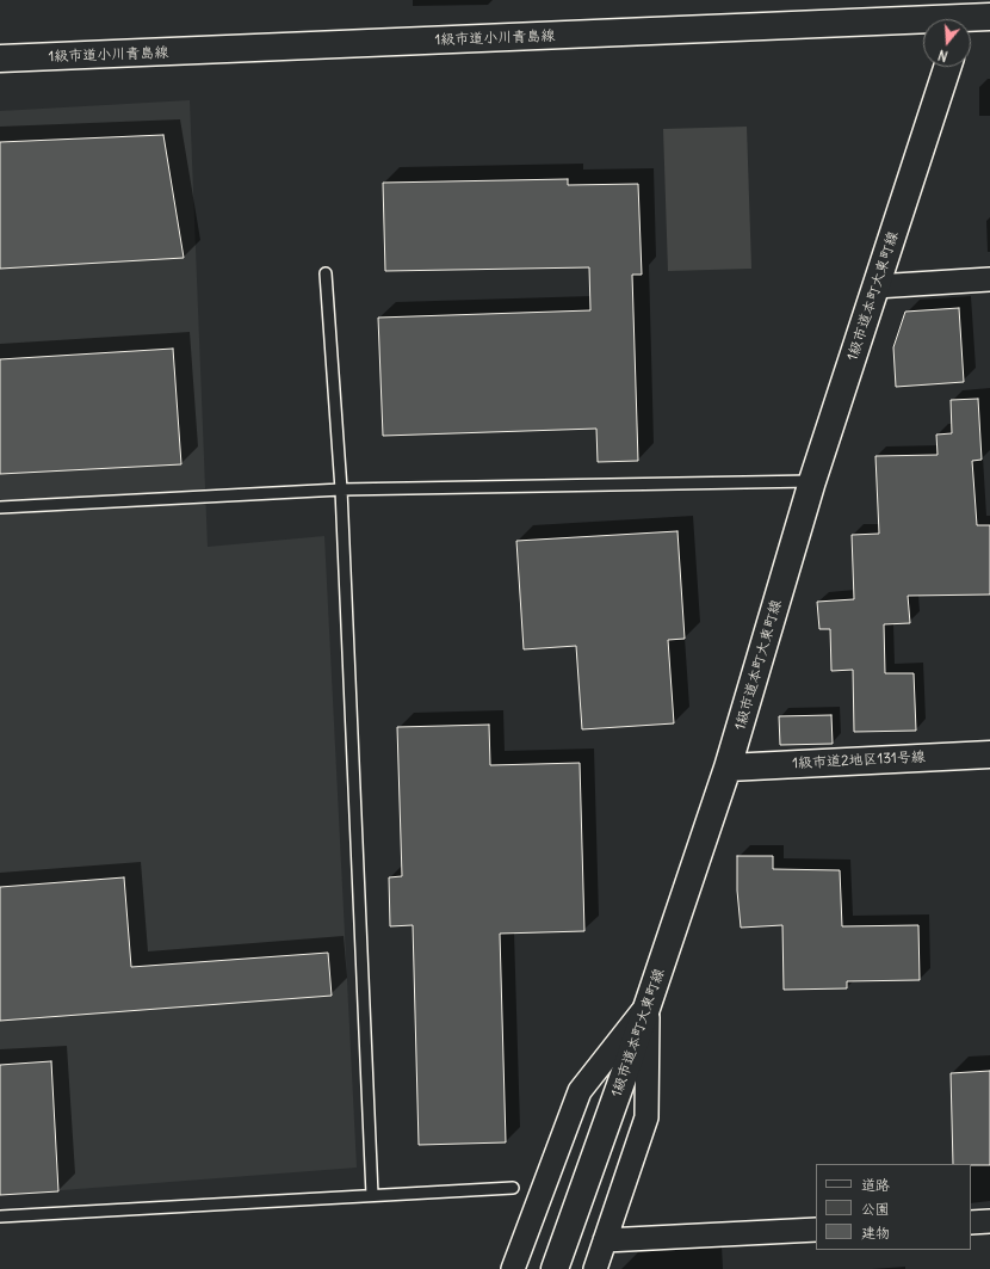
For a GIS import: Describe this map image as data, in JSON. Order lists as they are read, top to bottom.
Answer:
{
  "streets": {
    "street": ["1級市道小川青島線", "1級市道本町大東町線", "1級市道2地区131号線"]
  },
  "crossings": [
    ["1級市道本町大東町線", "1級市道2地区131号線"]
  ],
  "legend": ["道路", "公園", "建物"],
  "north": "bottom"
}
